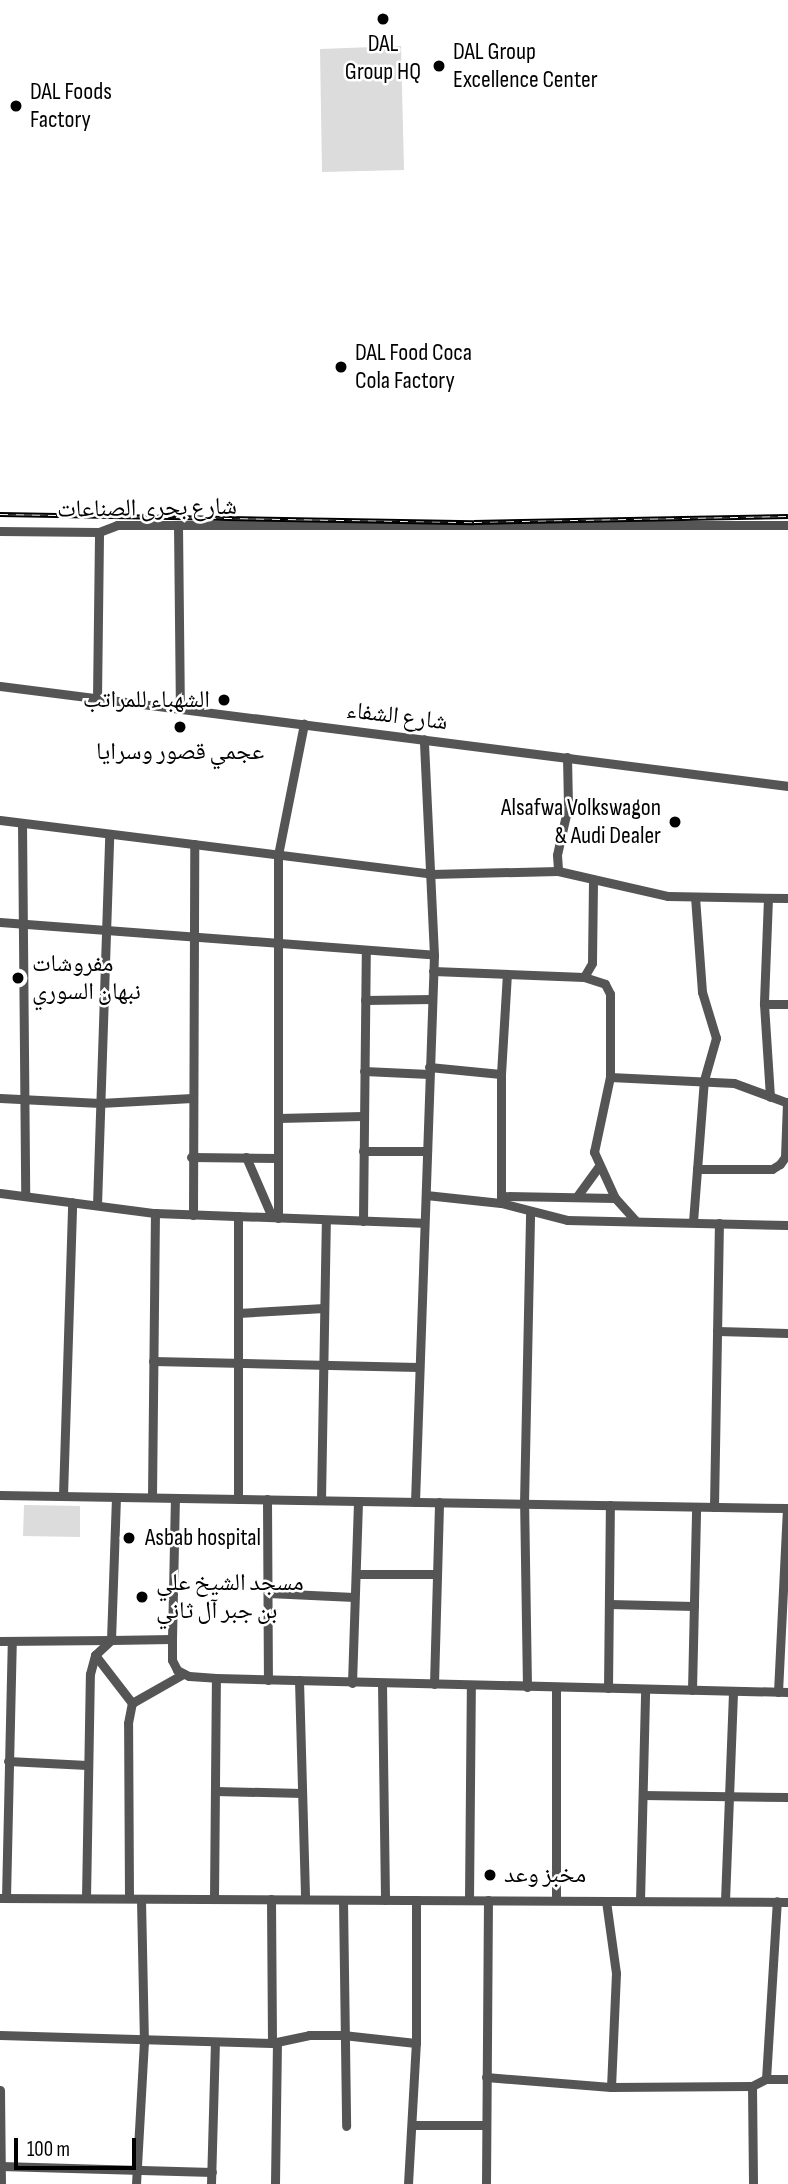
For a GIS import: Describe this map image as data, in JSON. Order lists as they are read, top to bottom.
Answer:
{
  "streets": {
    "street": ["شارع بحرى الصناعات", "شارع الشفاء"]
  },
  "places": [
    "DAL Group HQ",
    "DAL Group Excellence Center",
    "DAL Foods Factory",
    "DAL Food Coca Cola Factory",
    "الشهباء للمراتب",
    "عجمي قصور وسرايا",
    "Alsafwa Volkswagon & Audi Dealer",
    "مفروشات نبهان السوري",
    "Asbab hospital",
    "مسجد الشيخ علي بن جبر آل ثاني",
    "مخبز وعد"
  ],
  "scale_bar": "100 m"
}
